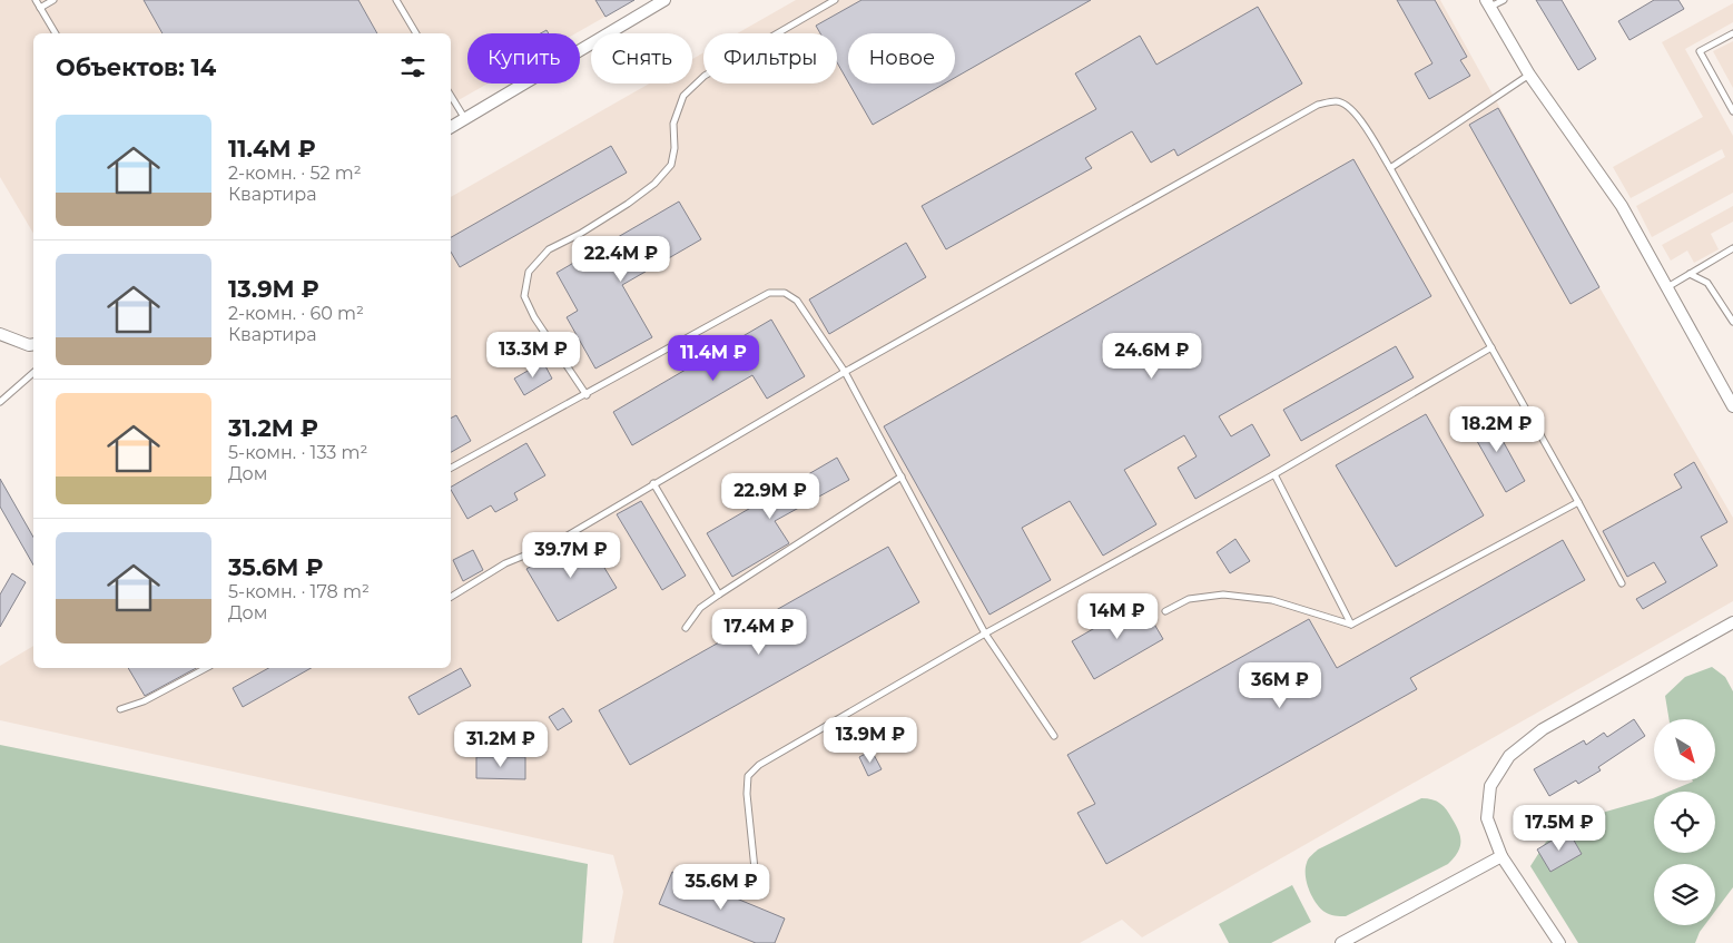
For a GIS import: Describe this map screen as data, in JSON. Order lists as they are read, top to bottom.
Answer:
{
  "north": "bottom right",
  "page": {
    "chip": [
      "Купить",
      "Снять",
      "Фильтры",
      "Новое"
    ],
    "heading": "Объектов: 14",
    "list": [
      {
        "name": "11.4M ₽",
        "note": "2-комн. · 52 m² · Квартира"
      },
      {
        "name": "13.9M ₽",
        "note": "2-комн. · 60 m² · Квартира"
      },
      {
        "name": "31.2M ₽",
        "note": "5-комн. · 133 m² · Дом"
      },
      {
        "name": "35.6M ₽",
        "note": "5-комн. · 178 m² · Дом"
      }
    ],
    "price": [
      "22.4M ₽",
      "13.3M ₽",
      "24.6M ₽",
      "11.4M ₽",
      "18.2M ₽",
      "22.9M ₽",
      "39.7M ₽",
      "14M ₽",
      "17.4M ₽",
      "36M ₽",
      "13.9M ₽",
      "31.2M ₽",
      "17.5M ₽",
      "35.6M ₽"
    ]
  }
}
